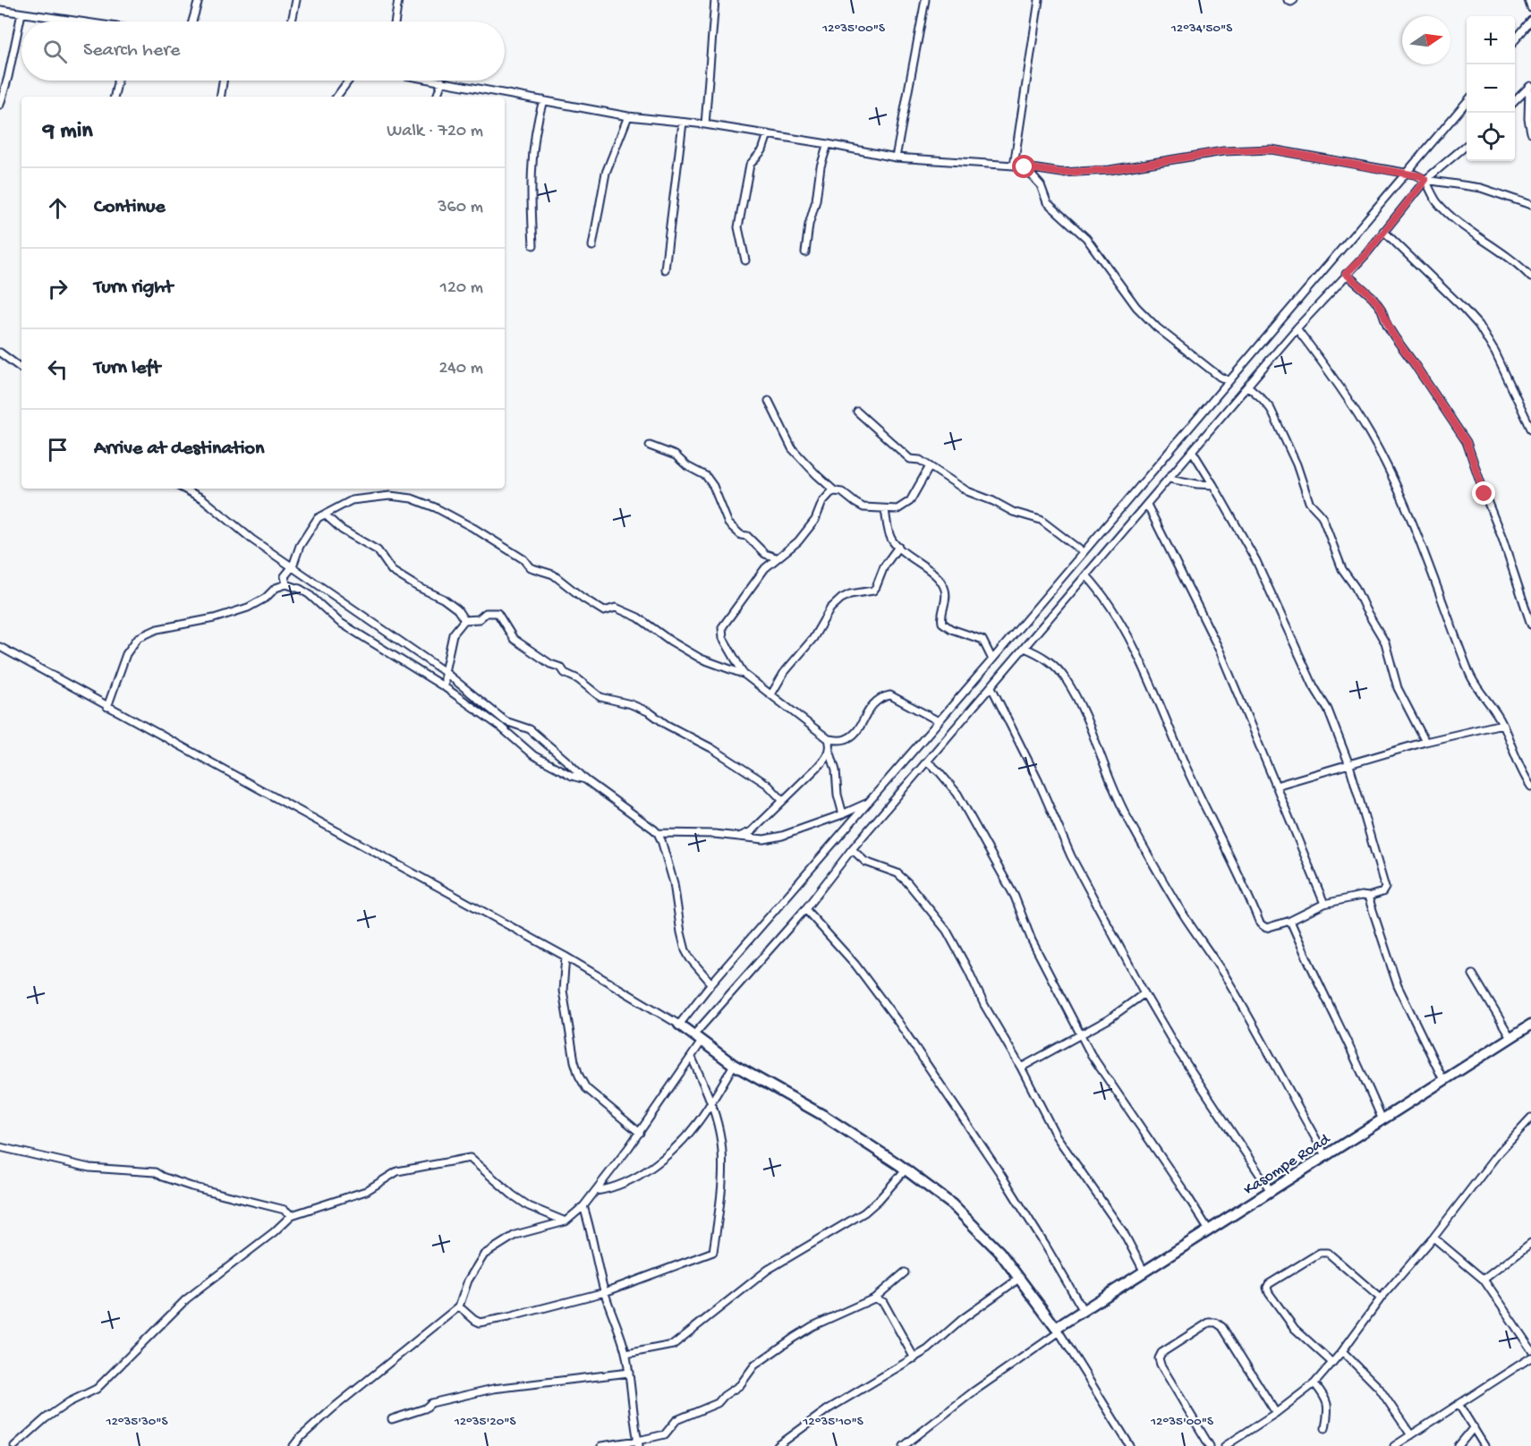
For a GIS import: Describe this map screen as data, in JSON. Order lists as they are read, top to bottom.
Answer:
{
  "streets": {
    "street": ["Kasompe Road"]
  },
  "north": "right",
  "page": {
    "map_buttons": ["+", "−"],
    "search": "Search here",
    "heading": ["9 min", "Walk · 720 m"],
    "list": [
      ["Continue", "360 m"],
      ["Turn right", "120 m"],
      ["Turn left", "240 m"],
      "Arrive at destination"
    ]
  },
  "coordinates": [
    "12°35'00\"S",
    "12°34'50\"S",
    "12°35'30\"S",
    "12°35'20\"S",
    "12°35'10\"S"
  ]
}
